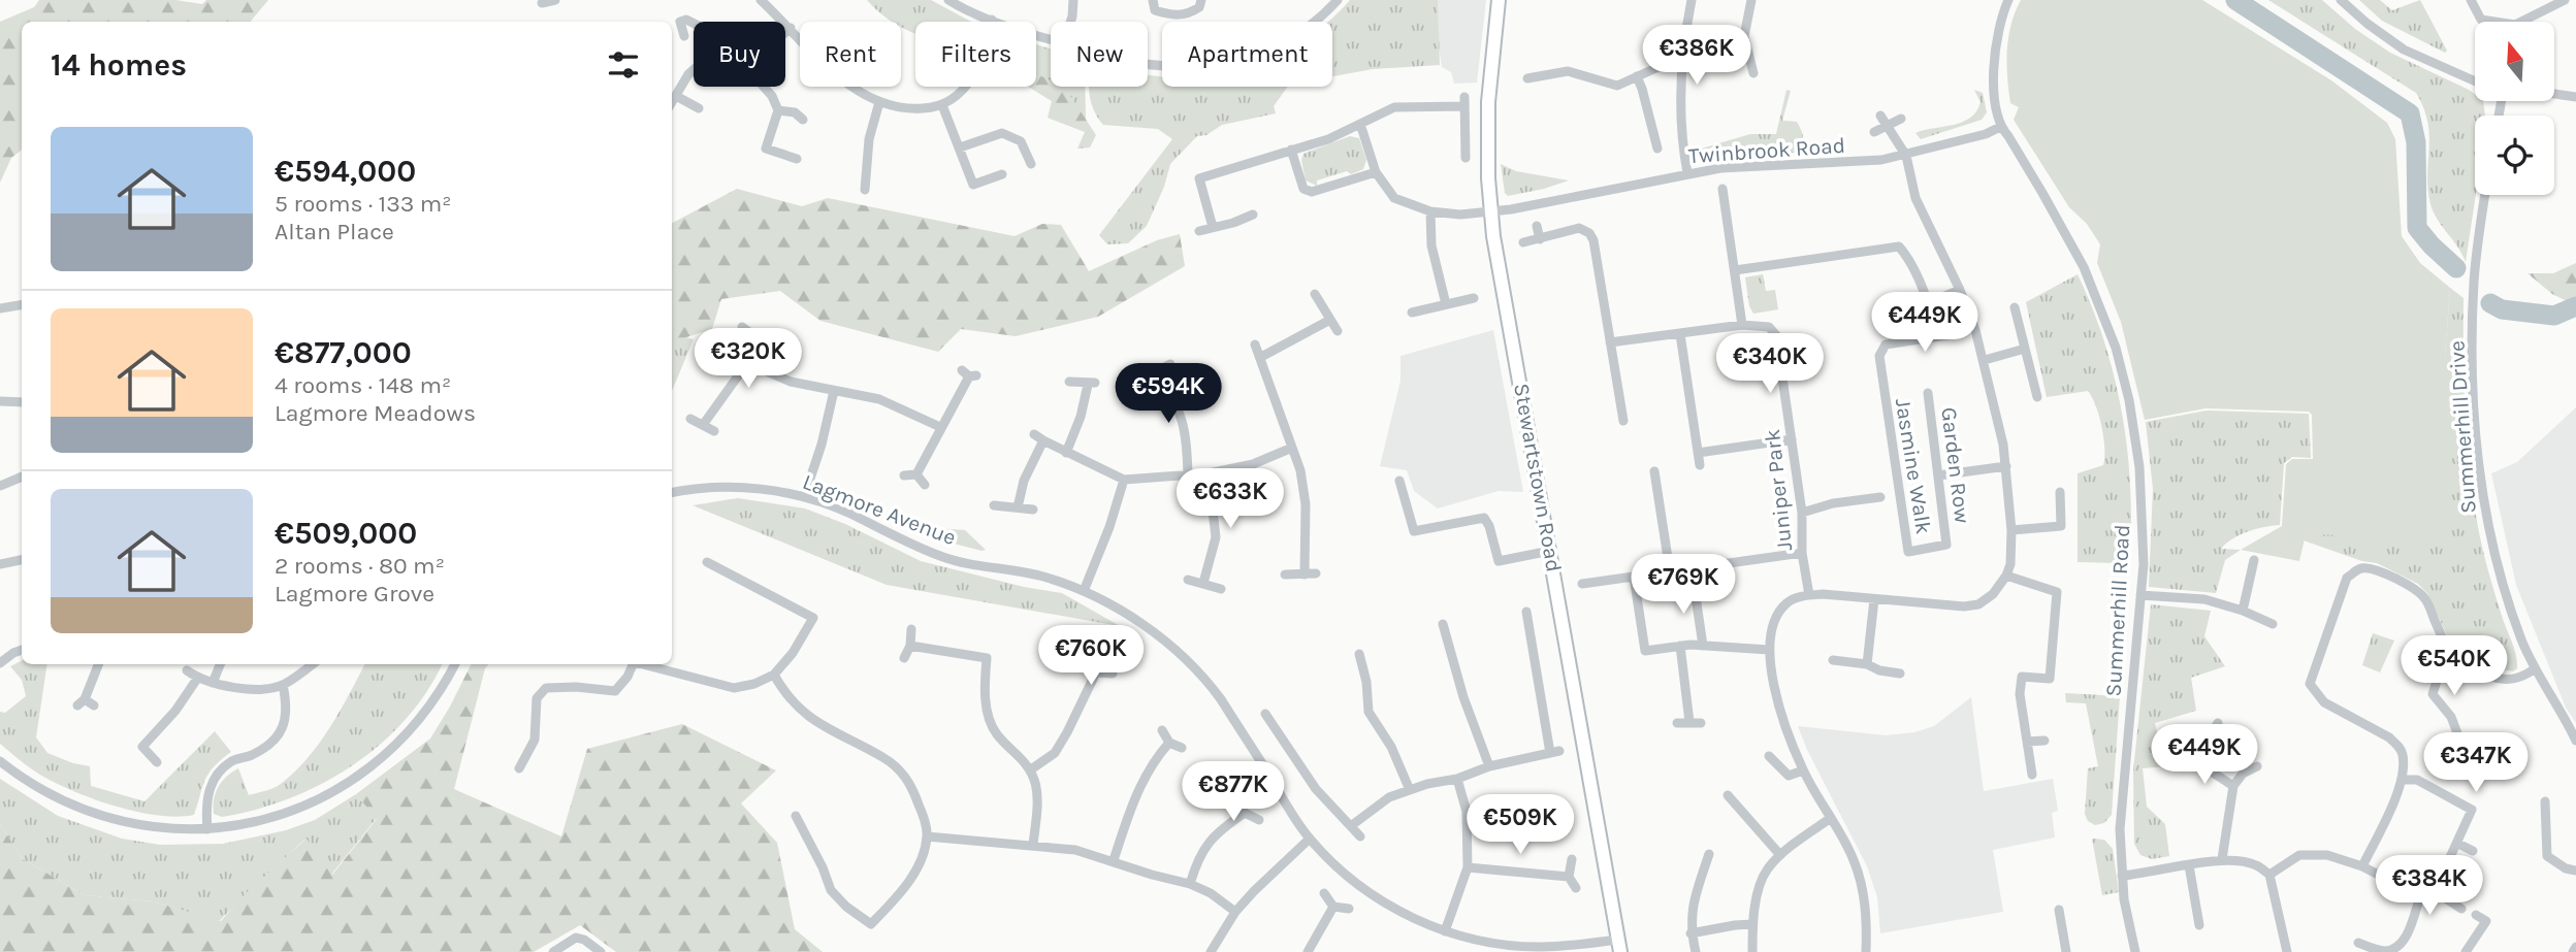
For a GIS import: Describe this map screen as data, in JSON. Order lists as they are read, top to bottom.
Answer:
{
  "streets": {
    "main road": ["Stewartstown Road"],
    "street": [
      "Twinbrook Road",
      "Summerhill Drive",
      "Garden Row",
      "Jasmine Walk",
      "Juniper Park",
      "Lagmore Avenue",
      "Summerhill Road"
    ]
  },
  "crossings": [
    ["Twinbrook Road", "Stewartstown Road"],
    ["Twinbrook Road", "Summerhill Road"],
    ["Garden Row", "Jasmine Walk"],
    ["Stewartstown Road", "Lagmore Avenue"]
  ],
  "north": "top",
  "page": {
    "chip": [
      "Buy",
      "Rent",
      "Filters",
      "New",
      "Apartment"
    ],
    "heading": "14 homes",
    "price": [
      "€386K",
      "€449K",
      "€320K",
      "€340K",
      "€594K",
      "€633K",
      "€769K",
      "€760K",
      "€540K",
      "€449K",
      "€347K",
      "€877K",
      "€509K",
      "€384K"
    ],
    "list": [
      {
        "name": "€594,000",
        "note": "5 rooms · 133 m² · Altan Place"
      },
      {
        "name": "€877,000",
        "note": "4 rooms · 148 m² · Lagmore Meadows"
      },
      {
        "name": "€509,000",
        "note": "2 rooms · 80 m² · Lagmore Grove"
      }
    ]
  }
}
